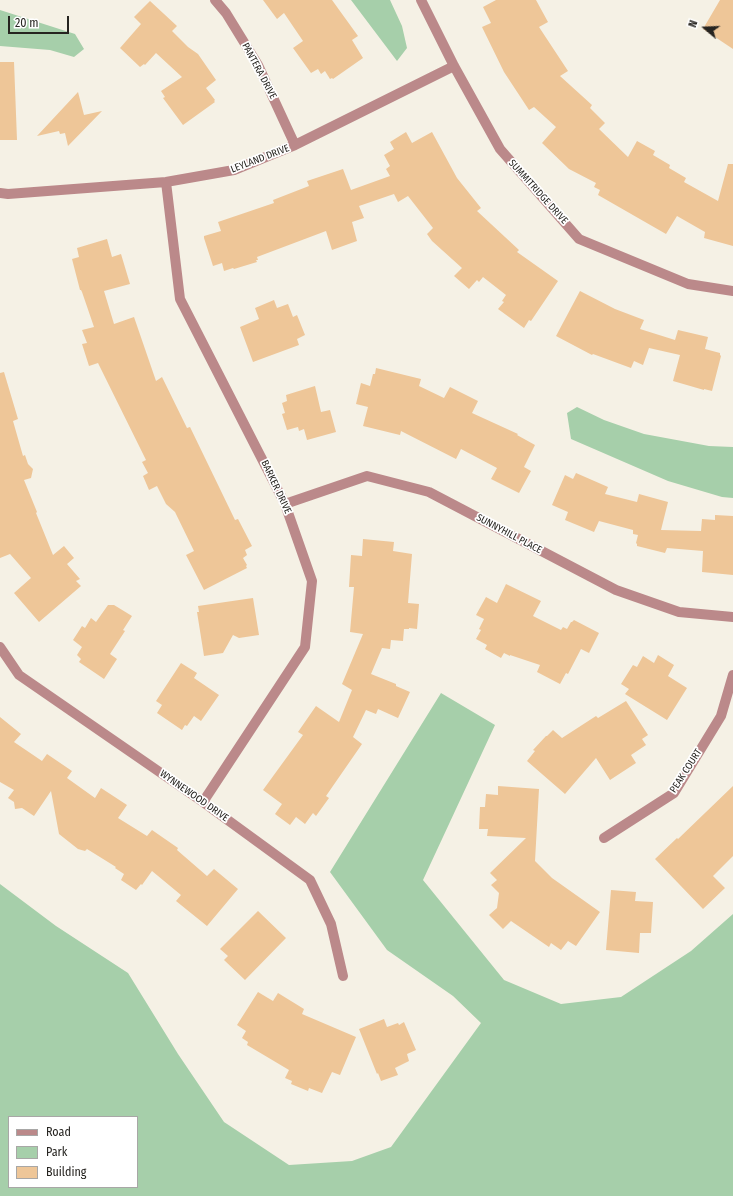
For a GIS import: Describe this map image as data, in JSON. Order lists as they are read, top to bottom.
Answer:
{
  "streets": {
    "street": [
      "PANTERA DRIVE",
      "LEYLAND DRIVE",
      "SUMMITRIDGE DRIVE",
      "BARKER DRIVE",
      "SUNNYHILL PLACE",
      "PEAK COURT",
      "WYNNEWOOD DRIVE"
    ]
  },
  "crossings": [
    ["PANTERA DRIVE", "LEYLAND DRIVE"],
    ["LEYLAND DRIVE", "SUMMITRIDGE DRIVE"],
    ["LEYLAND DRIVE", "BARKER DRIVE"],
    ["BARKER DRIVE", "SUNNYHILL PLACE"],
    ["BARKER DRIVE", "WYNNEWOOD DRIVE"]
  ],
  "legend": ["Road", "Park", "Building"],
  "scale_bar": "20 m",
  "north": "left"
}
